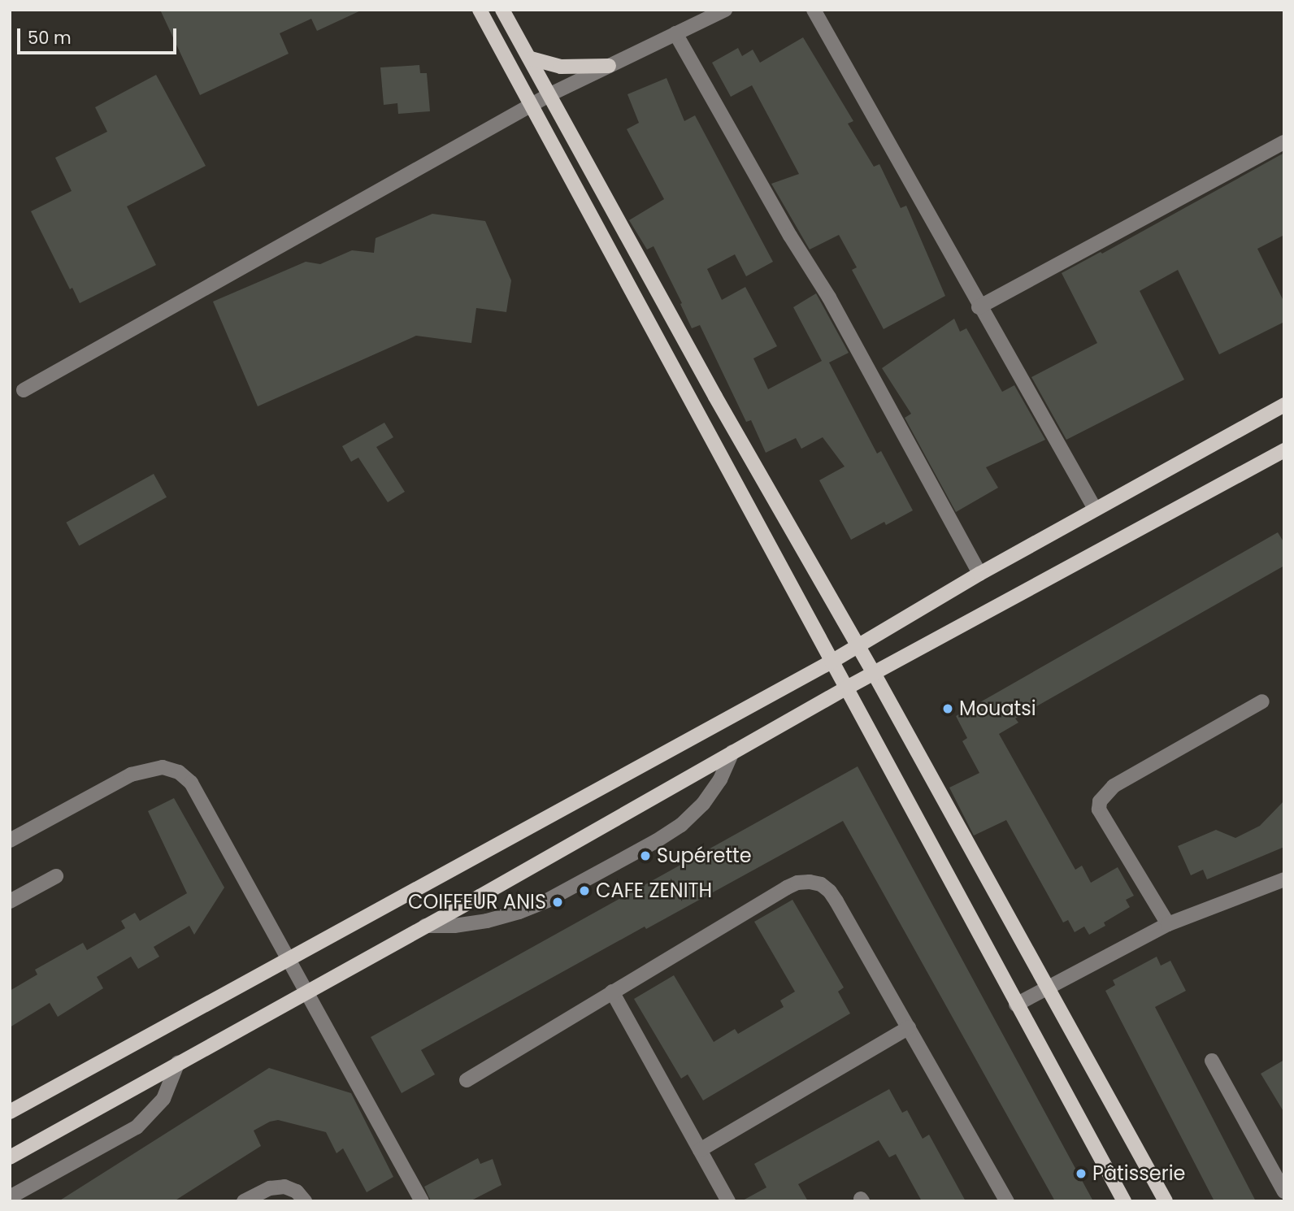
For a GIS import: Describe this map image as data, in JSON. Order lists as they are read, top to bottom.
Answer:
{
  "places": [
    "Mouatsi",
    "Supérette",
    "CAFE ZENITH",
    "COIFFEUR ANIS",
    "Pâtisserie"
  ],
  "scale_bar": "50 m"
}
